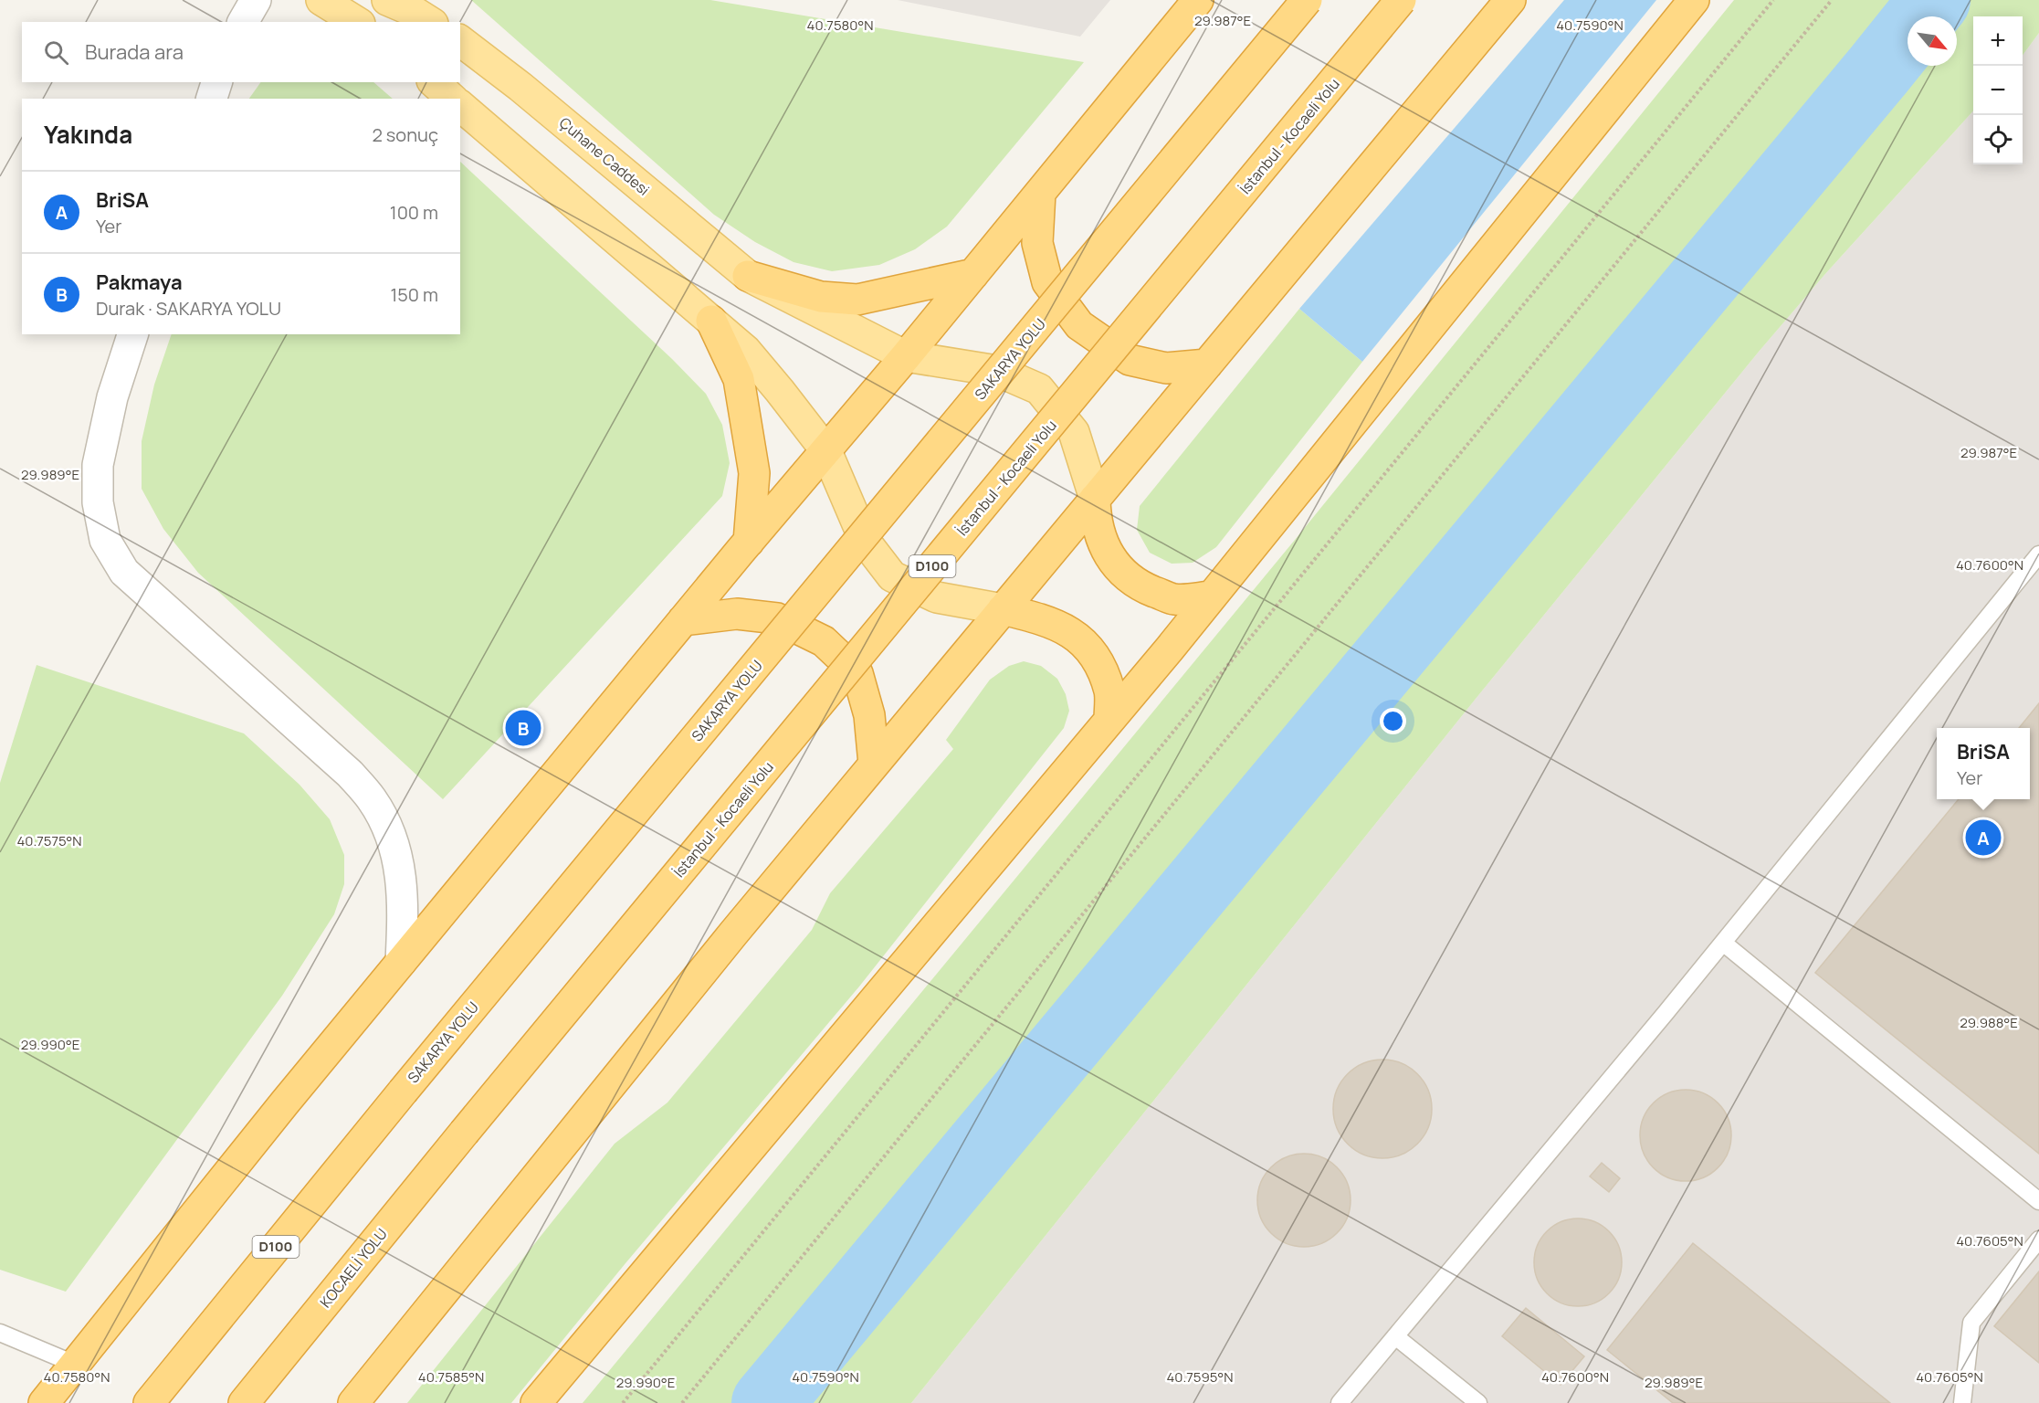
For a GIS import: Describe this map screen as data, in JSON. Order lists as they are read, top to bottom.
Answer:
{
  "streets": {
    "highway": [
      "İstanbul - Kocaeli Yolu",
      "SAKARYA YOLU",
      "D100",
      "KOCAELİ YOLU"
    ],
    "main road": ["Çuhane Caddesi"]
  },
  "crossings": [
    ["İstanbul - Kocaeli Yolu", "KOCAELİ YOLU"]
  ],
  "north": "bottom right",
  "page": {
    "map_buttons": ["+", "−"],
    "search": "Burada ara",
    "heading": ["Yakında", "2 sonuç"],
    "list": [
      {
        "mark": "A",
        "name": "BriSA",
        "note": "Yer",
        "value": "100 m"
      },
      {
        "mark": "B",
        "name": "Pakmaya",
        "note": "Durak · SAKARYA YOLU",
        "value": "150 m"
      }
    ],
    "pins": ["B", "A"],
    "popup": ["BriSA", "Yer"]
  },
  "coordinates": [
    "29.987°E",
    "40.7580°N",
    "40.7590°N",
    "29.989°E",
    "40.7600°N",
    "40.7575°N",
    "29.988°E",
    "29.990°E",
    "40.7605°N",
    "40.7585°N",
    "40.7595°N"
  ]
}
